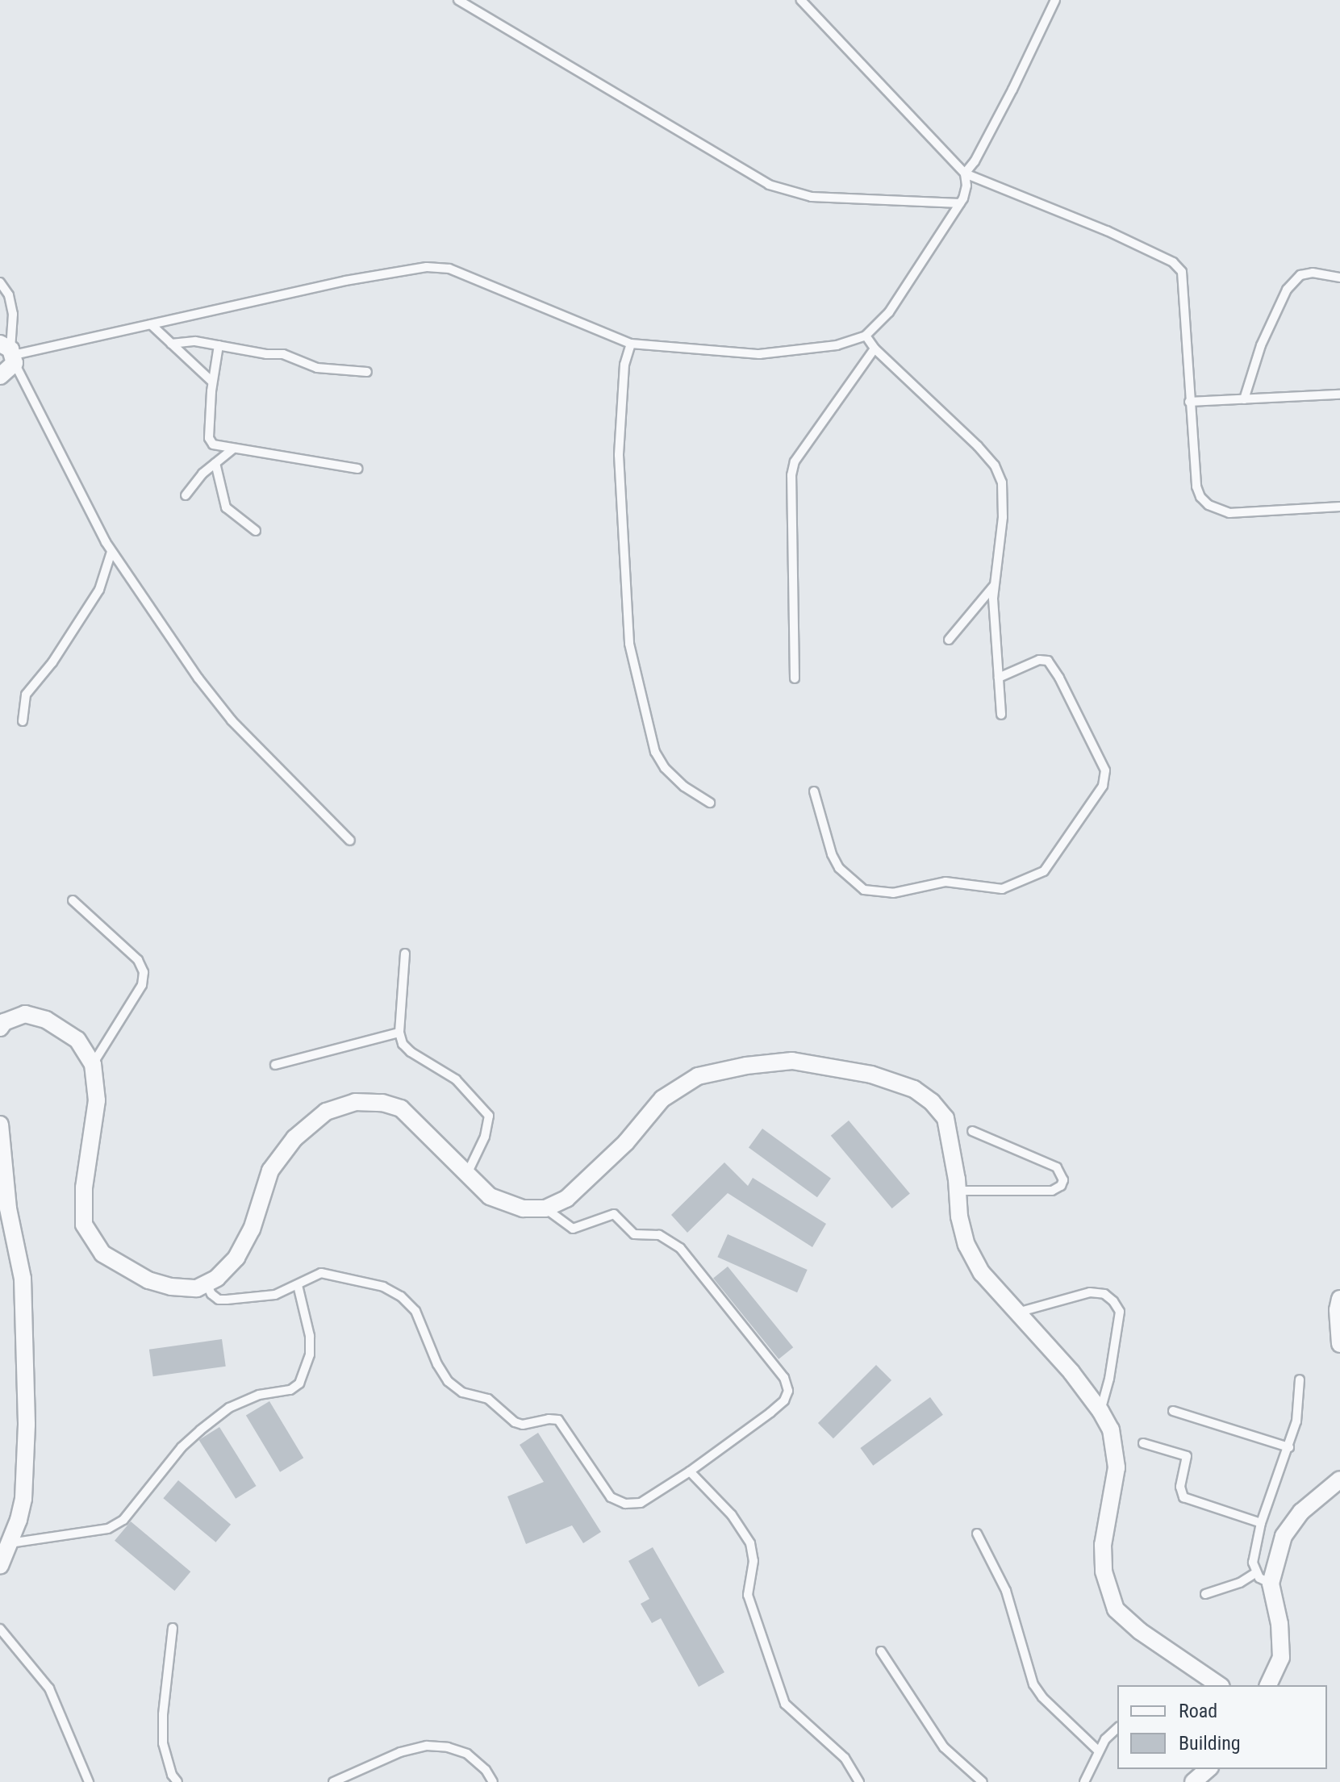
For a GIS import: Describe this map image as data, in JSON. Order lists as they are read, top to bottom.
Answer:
{
  "legend": ["Road", "Building"]
}
